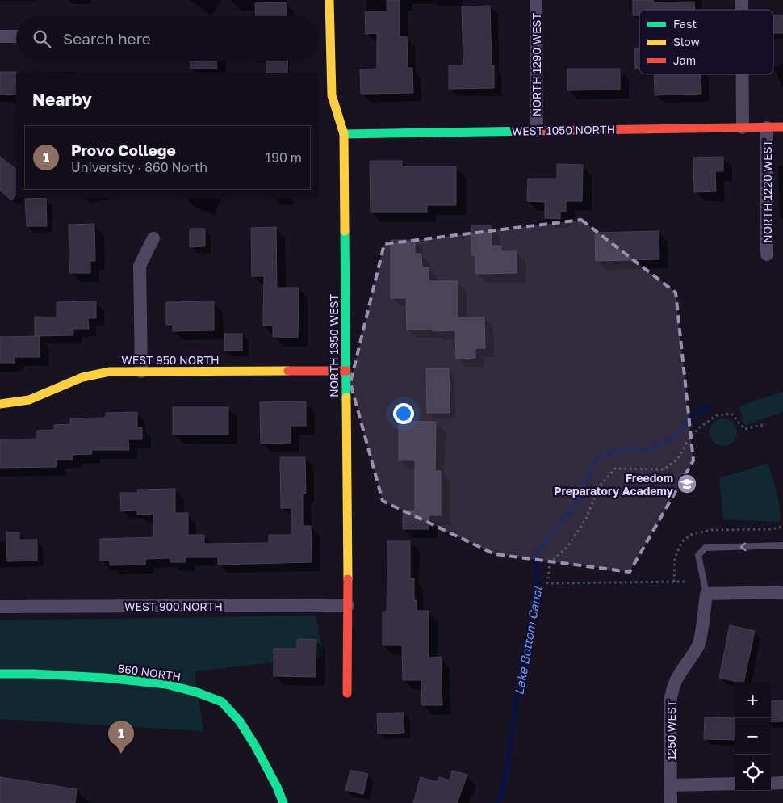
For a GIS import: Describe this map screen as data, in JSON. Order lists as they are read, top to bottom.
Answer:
{
  "streets": {
    "street": [
      "NORTH 1290 WEST",
      "WEST 1050 NORTH",
      "NORTH 1220 WEST",
      "NORTH 1350 WEST",
      "WEST 950 NORTH",
      "WEST 900 NORTH",
      "860 NORTH",
      "1250 WEST"
    ]
  },
  "crossings": [
    ["NORTH 1290 WEST", "WEST 1050 NORTH"],
    ["WEST 1050 NORTH", "NORTH 1220 WEST"],
    ["WEST 1050 NORTH", "NORTH 1350 WEST"],
    ["NORTH 1350 WEST", "WEST 950 NORTH"],
    ["NORTH 1350 WEST", "WEST 900 NORTH"]
  ],
  "water": ["Lake Bottom Canal"],
  "places": {
    "school or university": ["Freedom Preparatory Academy"]
  },
  "legend": ["Fast", "Slow", "Jam"],
  "page": {
    "search": "Search here",
    "heading": "Nearby",
    "list": [
      {
        "mark": "1",
        "name": "Provo College",
        "note": "University · 860 North",
        "value": "190 m"
      }
    ],
    "map_buttons": ["+", "−"],
    "pins": "1"
  }
}
